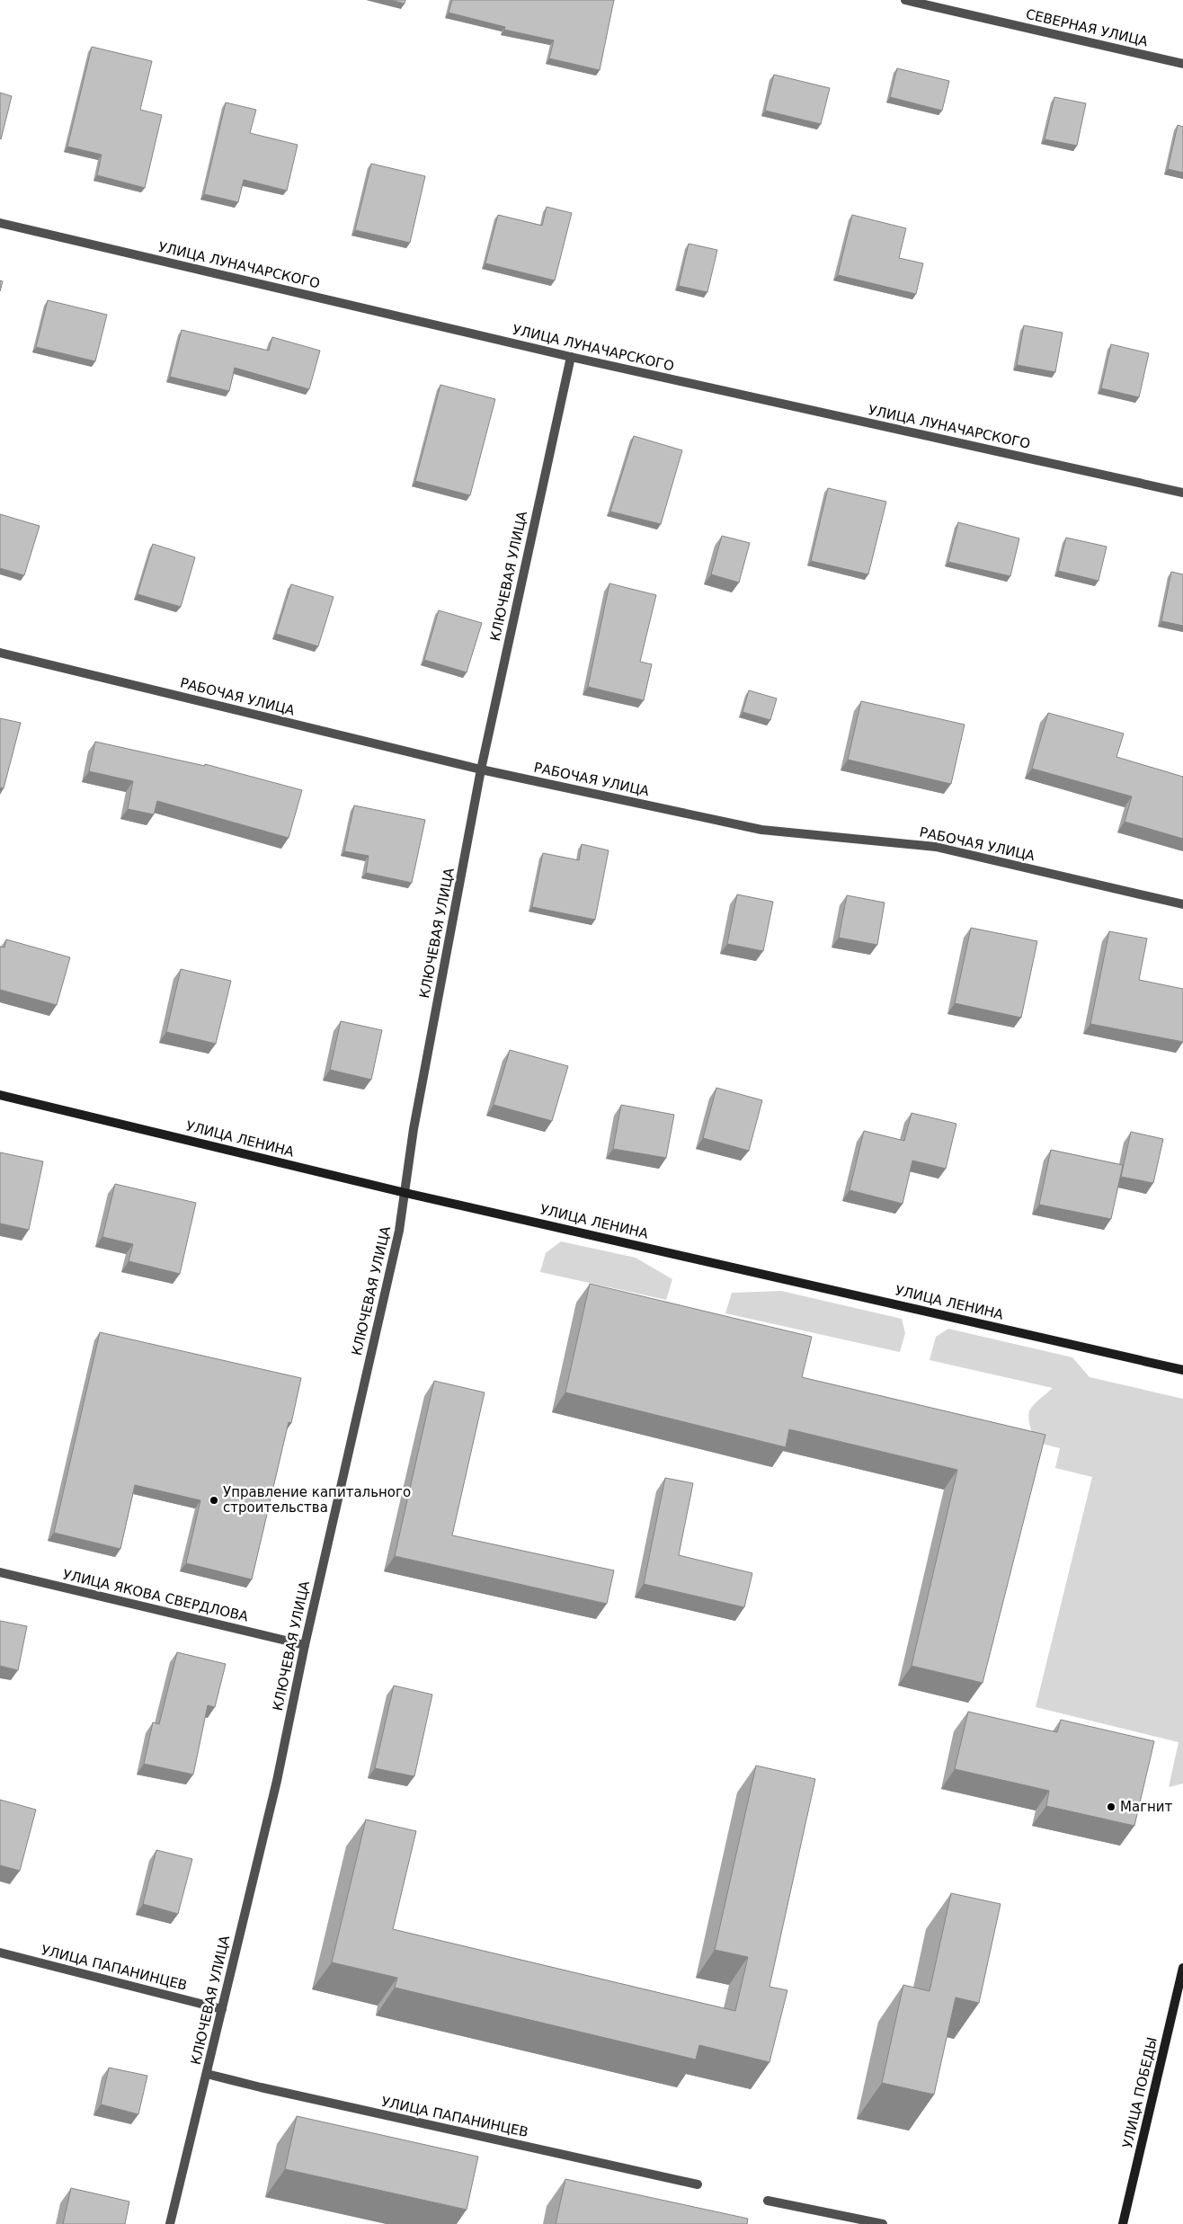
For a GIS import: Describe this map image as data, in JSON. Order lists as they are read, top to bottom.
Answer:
{
  "streets": {
    "main road": ["УЛИЦА ЛЕНИНА", "УЛИЦА ПОБЕДЫ"],
    "street": [
      "СЕВЕРНАЯ УЛИЦА",
      "УЛИЦА ЛУНАЧАРСКОГО",
      "КЛЮЧЕВАЯ УЛИЦА",
      "РАБОЧАЯ УЛИЦА",
      "УЛИЦА ЯКОВА СВЕРДЛОВА",
      "УЛИЦА ПАПАНИНЦЕВ"
    ]
  },
  "crossings": [
    ["УЛИЦА ЛУНАЧАРСКОГО", "КЛЮЧЕВАЯ УЛИЦА"],
    ["КЛЮЧЕВАЯ УЛИЦА", "РАБОЧАЯ УЛИЦА"],
    ["КЛЮЧЕВАЯ УЛИЦА", "УЛИЦА ЛЕНИНА"],
    ["КЛЮЧЕВАЯ УЛИЦА", "УЛИЦА ЯКОВА СВЕРДЛОВА"],
    ["КЛЮЧЕВАЯ УЛИЦА", "УЛИЦА ПАПАНИНЦЕВ"]
  ],
  "places": ["Управление капитального строительства", "Магнит"]
}
